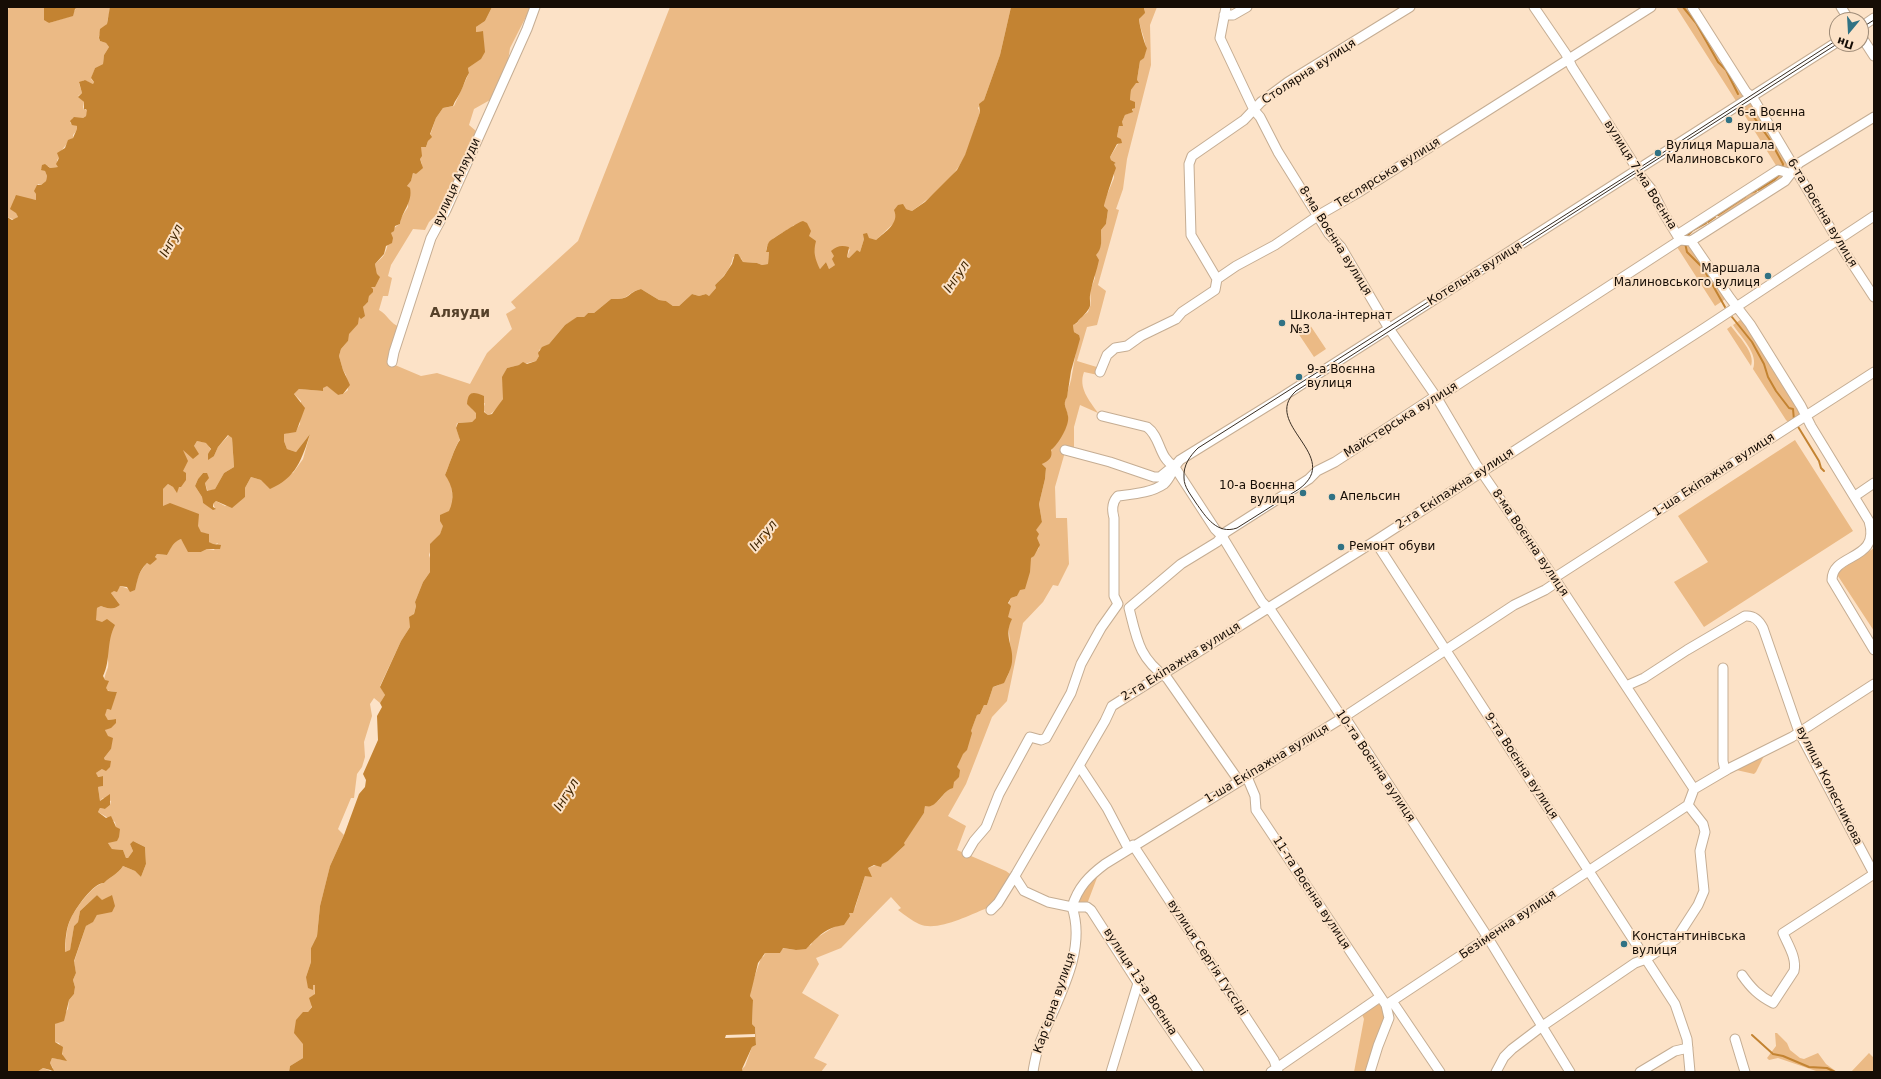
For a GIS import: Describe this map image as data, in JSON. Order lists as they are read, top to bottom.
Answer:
{
  "streets": {
    "street": [
      "Столярна вулиця",
      "Теслярська вулиця",
      "вулиця 7-ма Воєнна",
      "вулиця Аляуди",
      "6-та Воєнна вулиця",
      "8-ма Воєнна вулиця",
      "Котельна вулиця",
      "Майстерська вулиця",
      "1-ша Екіпажна вулиця",
      "2-га Екіпажна вулиця",
      "10-та Воєнна вулиця",
      "9-та Воєнна вулиця",
      "вулиця Колесникова",
      "11-та Воєнна вулиця",
      "Безіменна вулиця",
      "вулиця Сергія Гуссіді",
      "вулиця 13-а Воєнна",
      "Карʼєрна вулиця"
    ]
  },
  "crossings": [
    ["Столярна вулиця", "Теслярська вулиця"],
    ["Столярна вулиця", "8-ма Воєнна вулиця"],
    ["Теслярська вулиця", "вулиця 7-ма Воєнна"],
    ["Теслярська вулиця", "8-ма Воєнна вулиця"],
    ["вулиця 7-ма Воєнна", "Котельна вулиця"],
    ["вулиця 7-ма Воєнна", "Майстерська вулиця"],
    ["6-та Воєнна вулиця", "Котельна вулиця"],
    ["6-та Воєнна вулиця", "Майстерська вулиця"],
    ["6-та Воєнна вулиця", "2-га Екіпажна вулиця"],
    ["8-ма Воєнна вулиця", "Котельна вулиця"],
    ["8-ма Воєнна вулиця", "Майстерська вулиця"],
    ["8-ма Воєнна вулиця", "1-ша Екіпажна вулиця"],
    ["8-ма Воєнна вулиця", "2-га Екіпажна вулиця"],
    ["8-ма Воєнна вулиця", "вулиця Колесникова"],
    ["Котельна вулиця", "10-та Воєнна вулиця"],
    ["Майстерська вулиця", "10-та Воєнна вулиця"],
    ["Майстерська вулиця", "11-та Воєнна вулиця"],
    ["1-ша Екіпажна вулиця", "10-та Воєнна вулиця"],
    ["1-ша Екіпажна вулиця", "9-та Воєнна вулиця"],
    ["1-ша Екіпажна вулиця", "11-та Воєнна вулиця"],
    ["1-ша Екіпажна вулиця", "вулиця Сергія Гуссіді"],
    ["1-ша Екіпажна вулиця", "вулиця 13-а Воєнна"],
    ["1-ша Екіпажна вулиця", "Карʼєрна вулиця"],
    ["2-га Екіпажна вулиця", "10-та Воєнна вулиця"],
    ["2-га Екіпажна вулиця", "9-та Воєнна вулиця"],
    ["2-га Екіпажна вулиця", "11-та Воєнна вулиця"],
    ["2-га Екіпажна вулиця", "вулиця Сергія Гуссіді"],
    ["10-та Воєнна вулиця", "Безіменна вулиця"],
    ["9-та Воєнна вулиця", "Безіменна вулиця"],
    ["11-та Воєнна вулиця", "Безіменна вулиця"],
    ["вулиця 13-а Воєнна", "Карʼєрна вулиця"]
  ],
  "districts": ["Аляуди"],
  "water": ["Інгул"],
  "places": [
    "6-а Воєнна вулиця",
    "Вулиця Маршала Малиновського",
    "Маршала Малиновського вулиця",
    "Школа-інтернат №3",
    "9-а Воєнна вулиця",
    "10-а Воєнна вулиця",
    "Апельсин",
    "Ремонт обуви",
    "Константинівська вулиця"
  ],
  "north": "bottom"
}
